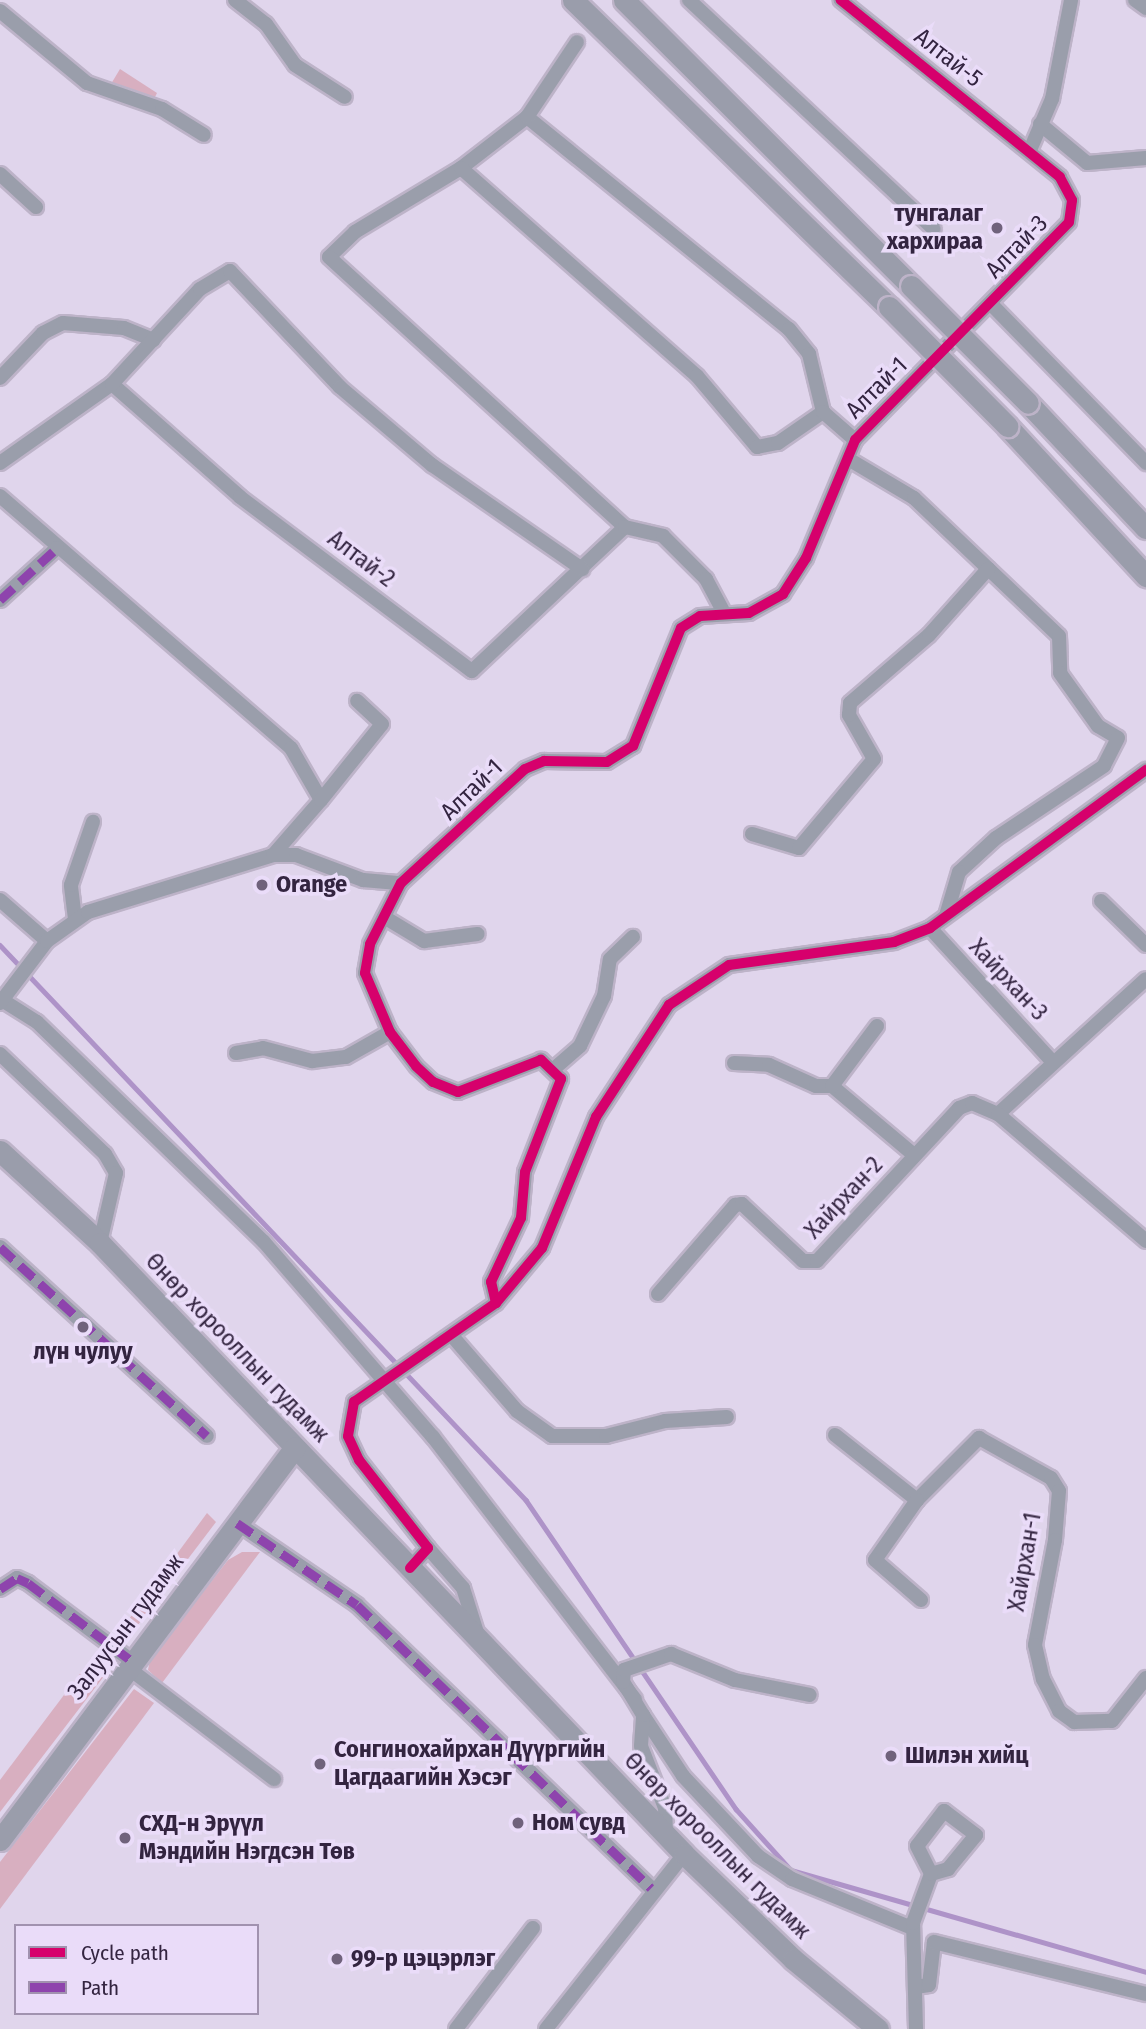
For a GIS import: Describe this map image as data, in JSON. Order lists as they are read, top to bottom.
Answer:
{
  "streets": {
    "main road": ["Өнөр хорооллын гудамж", "Залуусын гудамж"],
    "street": [
      "Алтай-5",
      "Алтай-3",
      "Алтай-1",
      "Алтай-2",
      "Хайрхан-3",
      "Хайрхан-2",
      "Хайрхан-1"
    ]
  },
  "crossings": [
    ["Алтай-5", "Алтай-3"],
    ["Алтай-3", "Алтай-1"],
    ["Өнөр хорооллын гудамж", "Залуусын гудамж"]
  ],
  "places": [
    "тунгалаг хархираа",
    "Orange",
    "лүн чулуу",
    "Шилэн хийц",
    "Сонгинохайрхан Дүүргийн Цагдаагийн Хэсэг",
    "Ном сувд",
    "СХД-н Эрүүл Мэндийн Нэгдсэн Төв",
    "99-р цэцэрлэг"
  ],
  "legend": ["Cycle path", "Path"]
}
